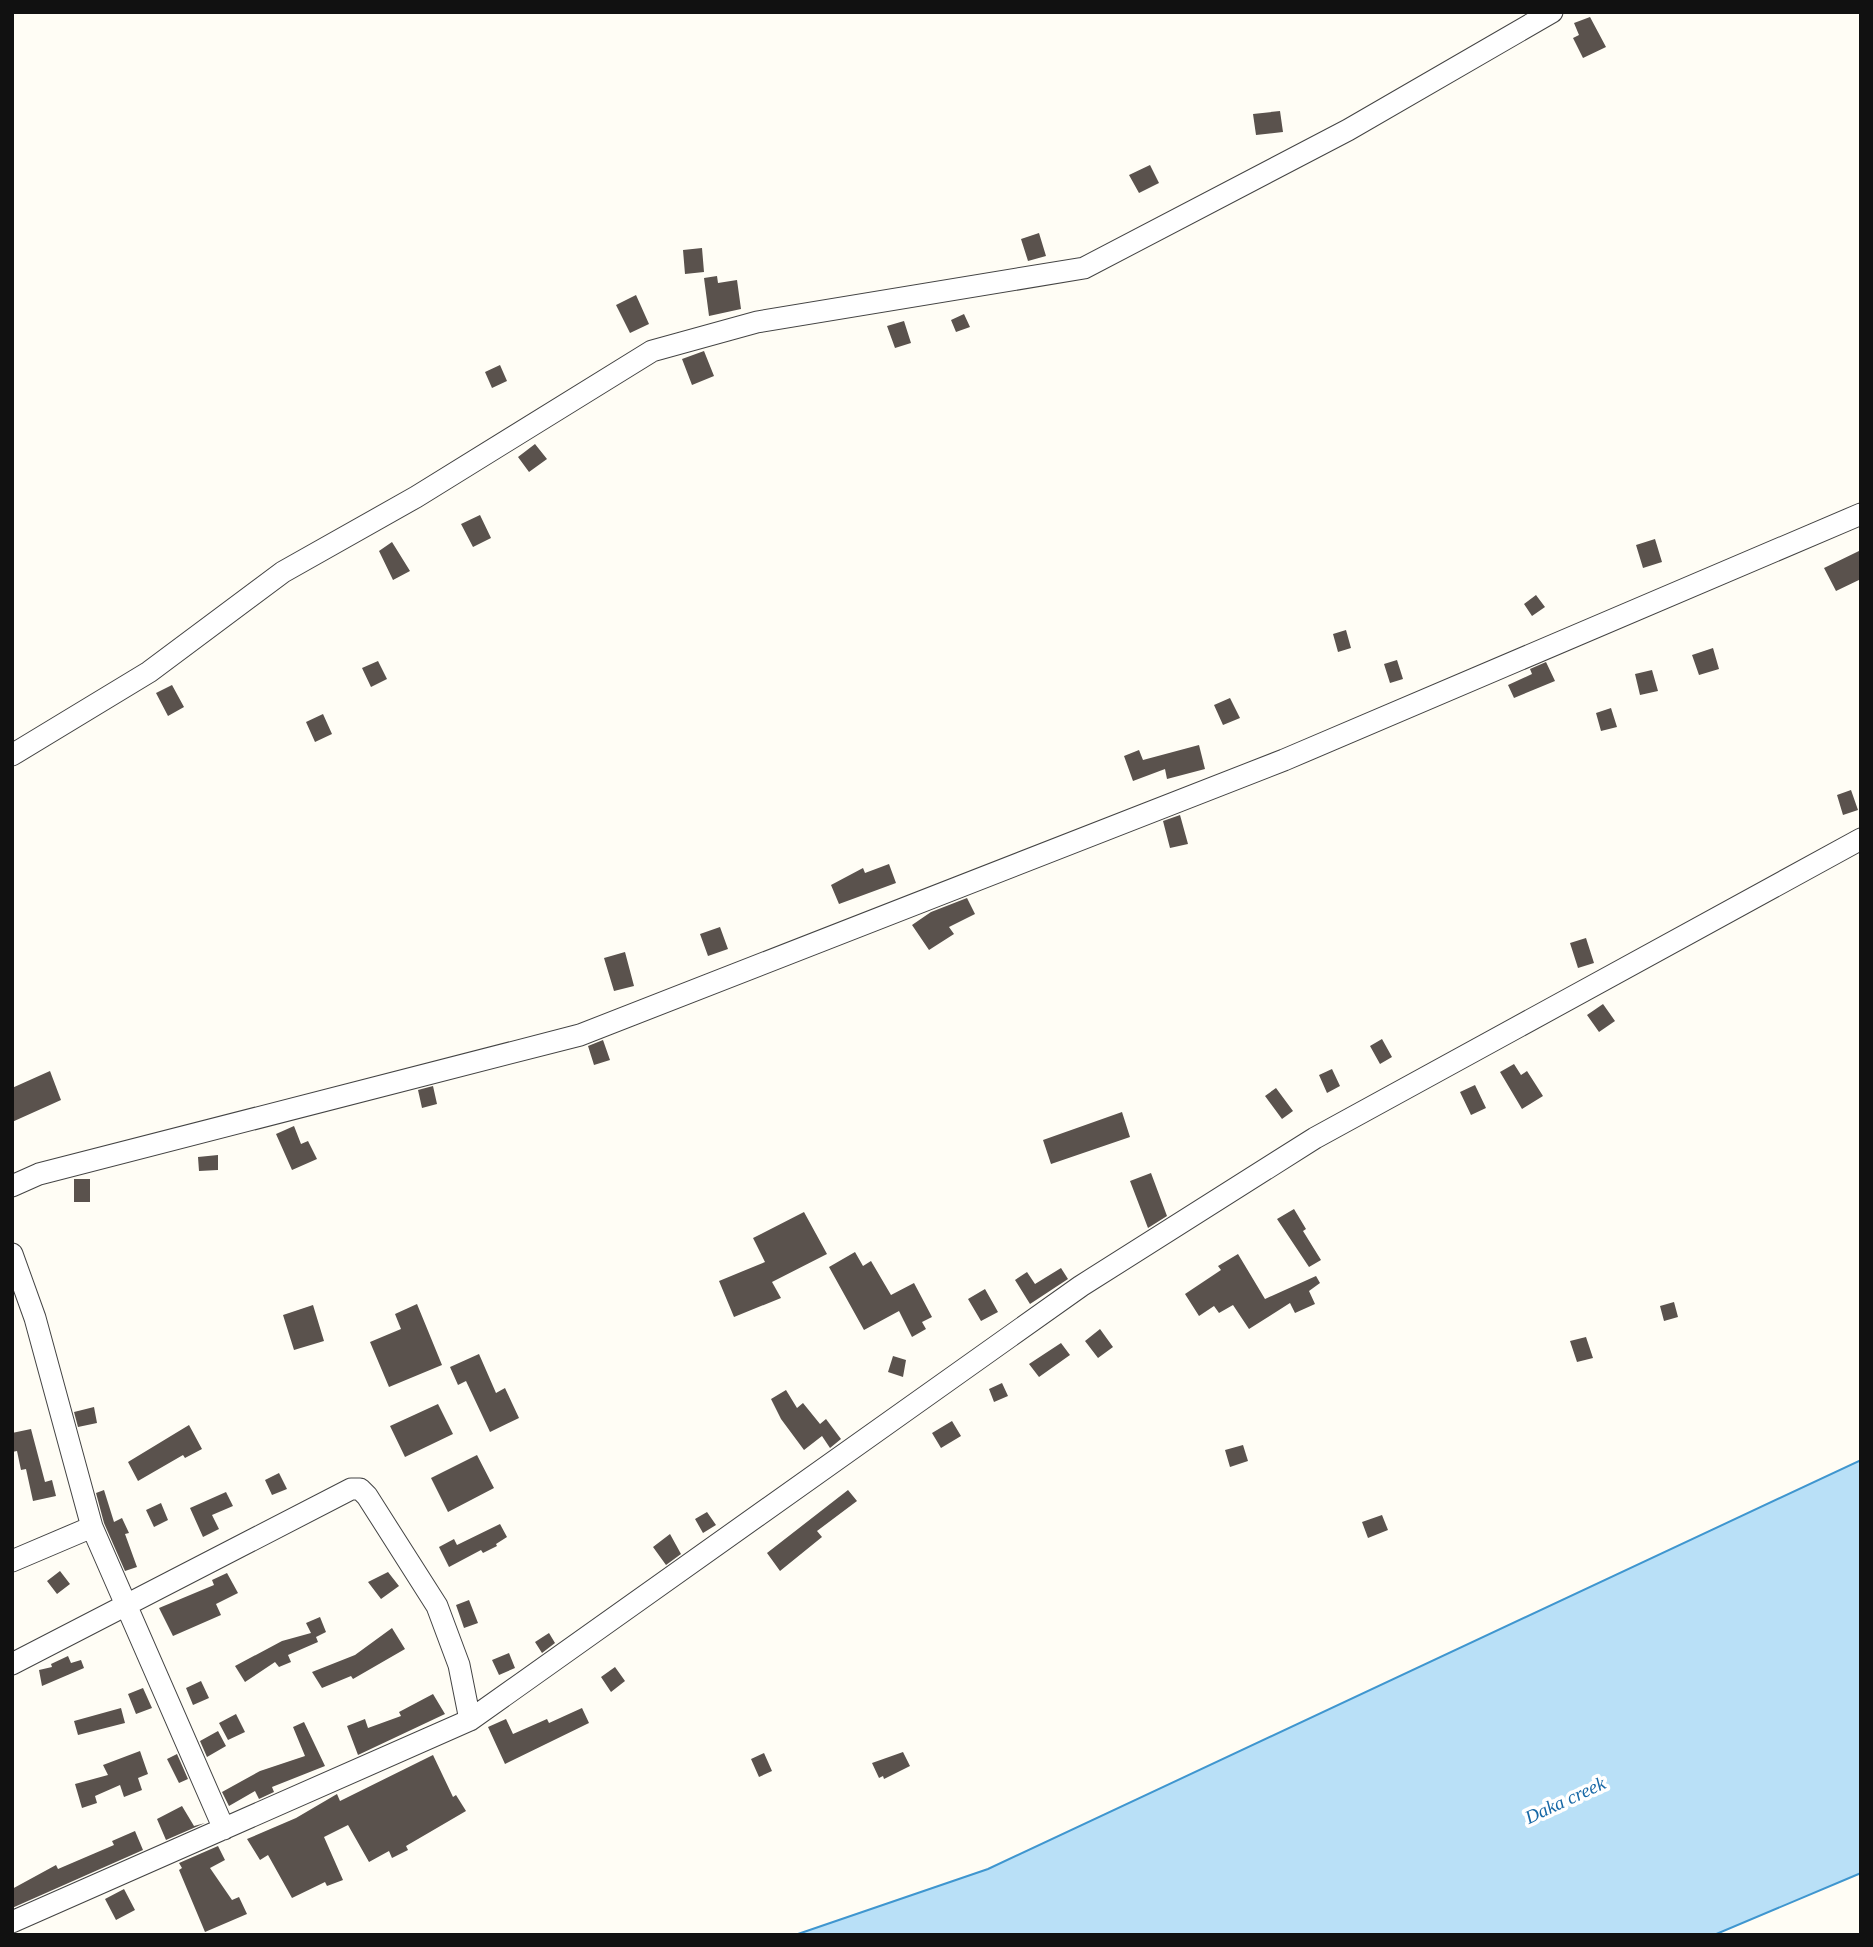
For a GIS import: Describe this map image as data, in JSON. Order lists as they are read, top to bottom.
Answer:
{
  "water": ["Daka creek"]
}
